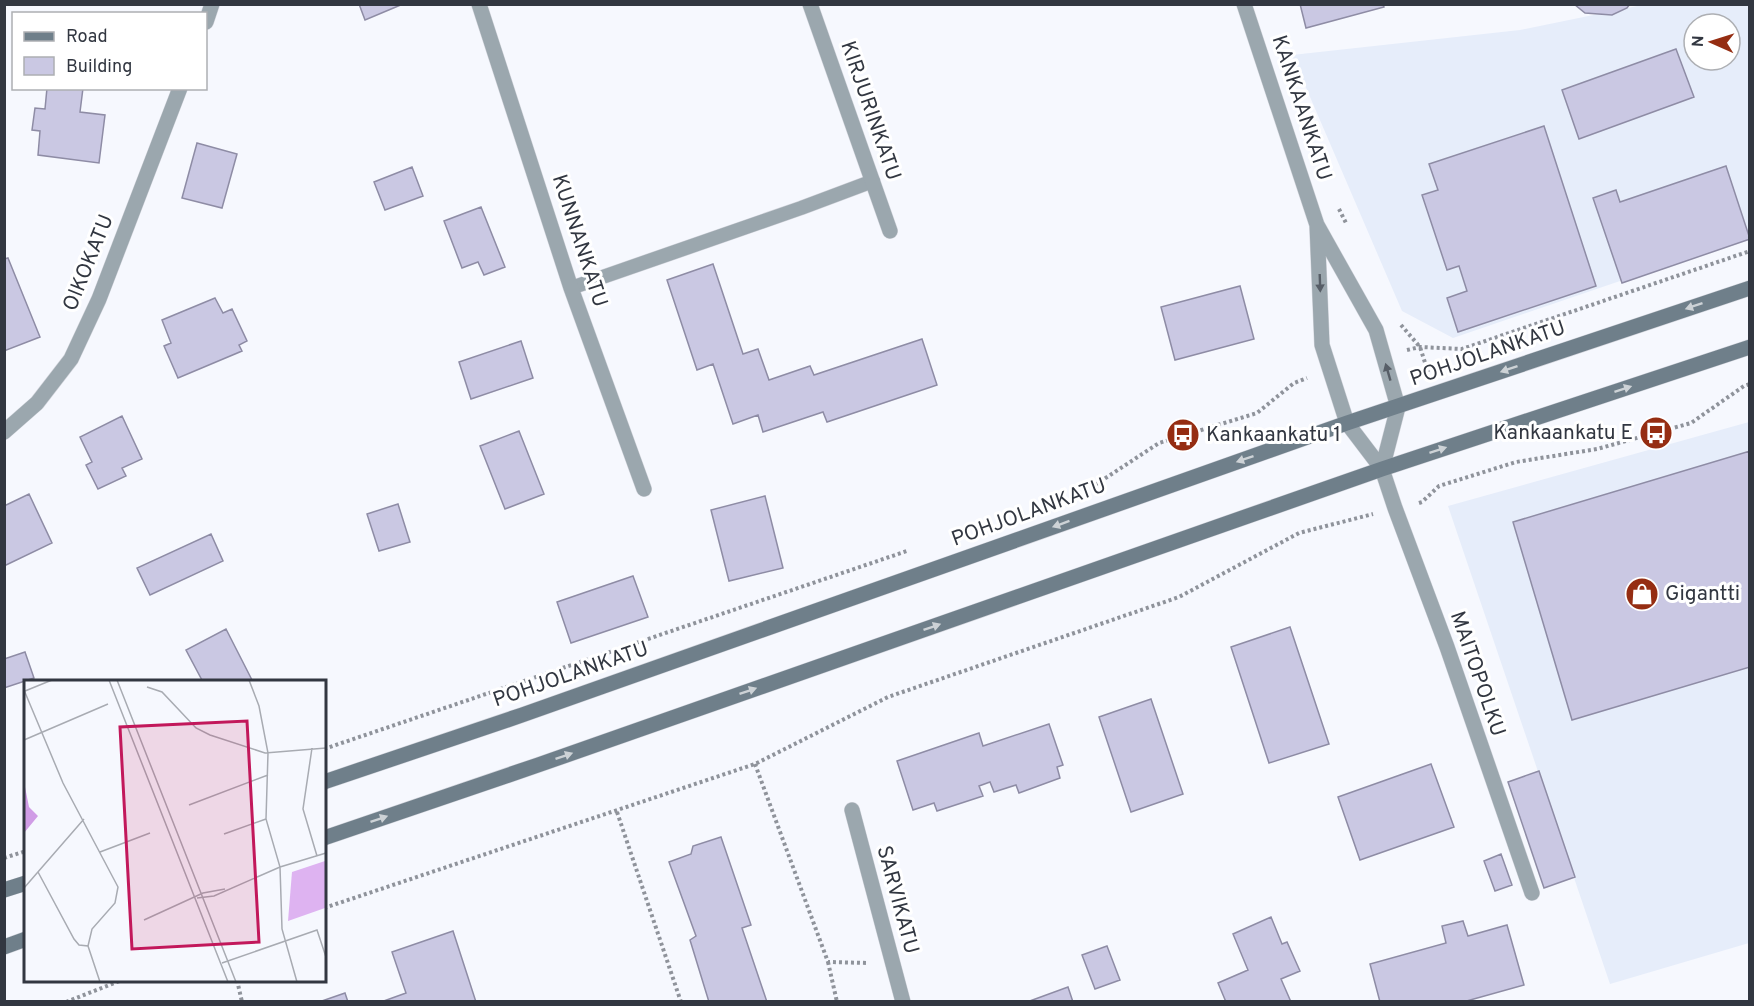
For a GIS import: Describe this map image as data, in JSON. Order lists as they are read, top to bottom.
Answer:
{
  "streets": {
    "main road": ["POHJOLANKATU"],
    "street": [
      "KANKAANKATU",
      "KIRJURINKATU",
      "KUNNANKATU",
      "OIKOKATU",
      "MAITOPOLKU",
      "SARVIKATU"
    ]
  },
  "crossings": [
    ["KANKAANKATU", "POHJOLANKATU"],
    ["KANKAANKATU", "MAITOPOLKU"]
  ],
  "places": {
    "bus stop": ["Kankaankatu E", "Kankaankatu 1"],
    "shop": ["Gigantti"]
  },
  "legend": ["Road", "Building"],
  "north": "left"
}
